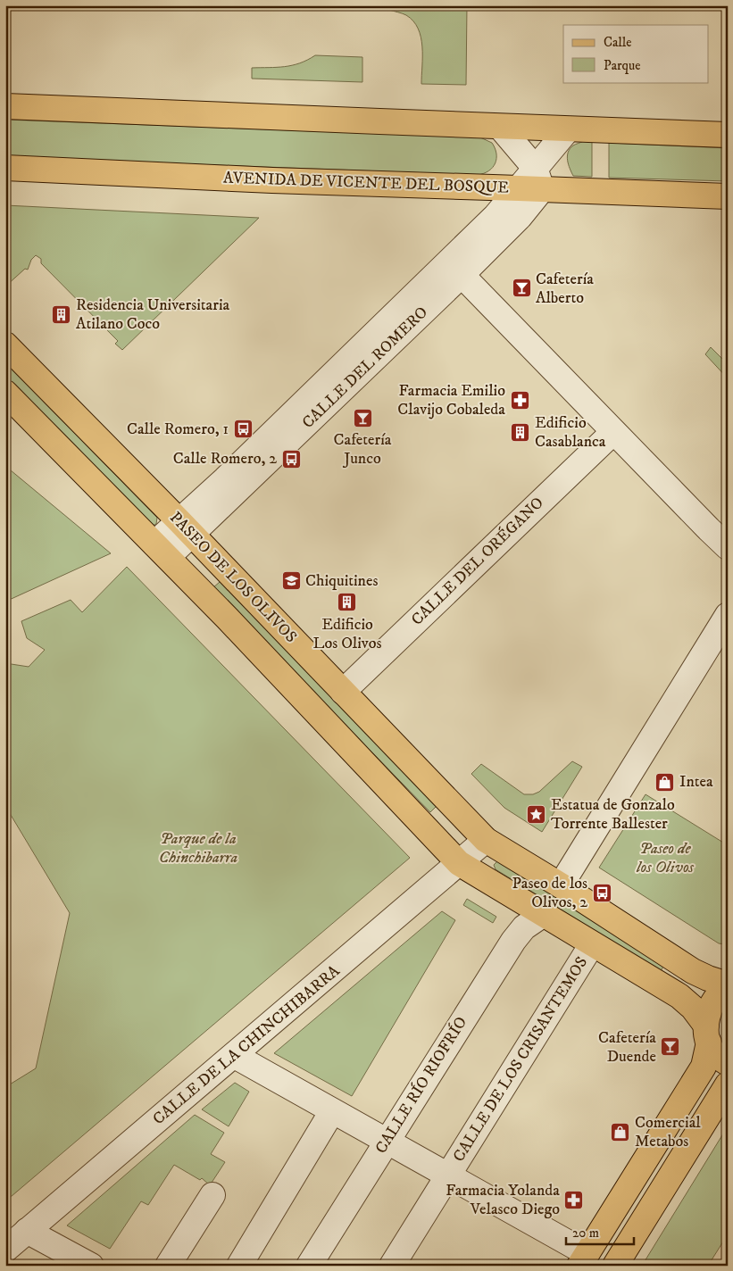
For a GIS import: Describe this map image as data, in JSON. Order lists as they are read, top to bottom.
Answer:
{
  "streets": {
    "main road": ["AVENIDA DE VICENTE DEL BOSQUE", "PASEO DE LOS OLIVOS"],
    "street": [
      "CALLE DEL ROMERO",
      "CALLE DEL ORÉGANO",
      "CALLE DE LA CHINCHIBARRA",
      "CALLE DE LOS CRISANTEMOS",
      "CALLE RÍO RIOFRÍO"
    ]
  },
  "crossings": [
    ["AVENIDA DE VICENTE DEL BOSQUE", "CALLE DEL ROMERO"],
    ["CALLE DEL ROMERO", "PASEO DE LOS OLIVOS"],
    ["CALLE DEL ORÉGANO", "PASEO DE LOS OLIVOS"],
    ["PASEO DE LOS OLIVOS", "CALLE DE LA CHINCHIBARRA"],
    ["PASEO DE LOS OLIVOS", "CALLE DE LOS CRISANTEMOS"],
    ["PASEO DE LOS OLIVOS", "CALLE RÍO RIOFRÍO"]
  ],
  "parks": ["Parque de la Chinchibarra", "Paseo de los Olivos"],
  "places": {
    "bar": ["Cafetería Alberto", "Cafetería Junco", "Cafetería Duende"],
    "building": ["Residencia Universitaria Atilano Coco", "Edificio Casablanca", "Edificio Los Olivos"],
    "pharmacy": ["Farmacia Emilio Clavijo Cobaleda", "Farmacia Yolanda Velasco Diego"],
    "bus stop": ["Calle Romero, 1", "Calle Romero, 2", "Paseo de los Olivos, 2"],
    "school or university": ["Chiquitines"],
    "shop": ["Intea", "Comercial Metabos"],
    "place": ["Estatua de Gonzalo Torrente Ballester"]
  },
  "legend": ["Calle", "Parque"],
  "scale_bar": "20 m"
}
